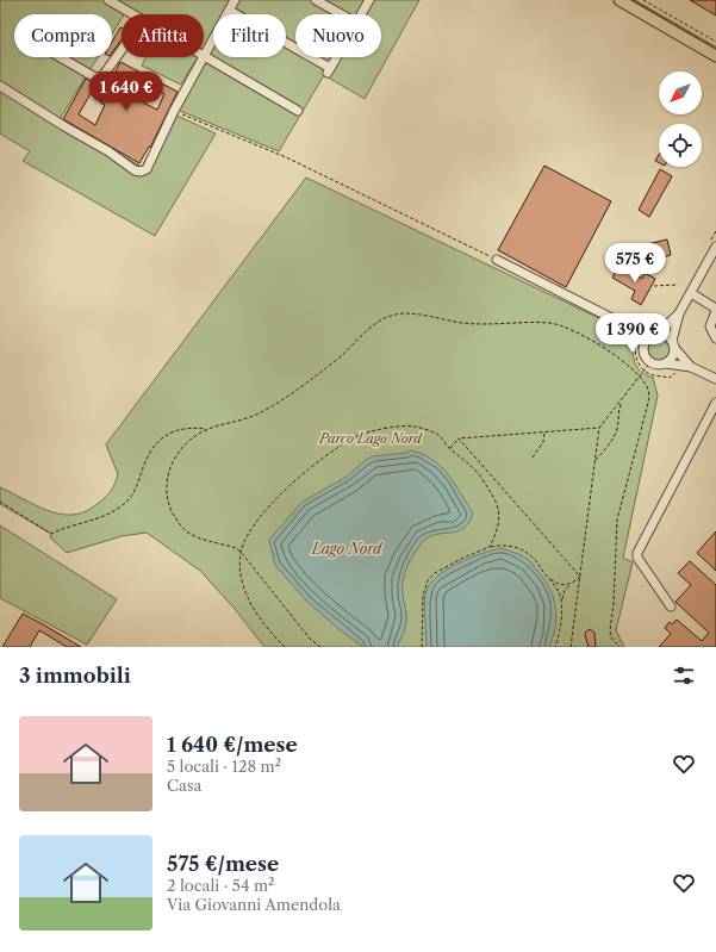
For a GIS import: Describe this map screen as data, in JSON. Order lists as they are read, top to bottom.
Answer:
{
  "water": ["Lago Nord"],
  "parks": ["Parco Lago Nord"],
  "north": "bottom left",
  "page": {
    "chip": [
      "Compra",
      "Affitta",
      "Filtri",
      "Nuovo"
    ],
    "price": ["1 640 €", "575 €", "1 390 €"],
    "heading": "3 immobili",
    "list": [
      {
        "name": "1 640 €/mese",
        "note": "5 locali · 128 m² · Casa"
      },
      {
        "name": "575 €/mese",
        "note": "2 locali · 54 m² · Via Giovanni Amendola"
      }
    ]
  }
}
